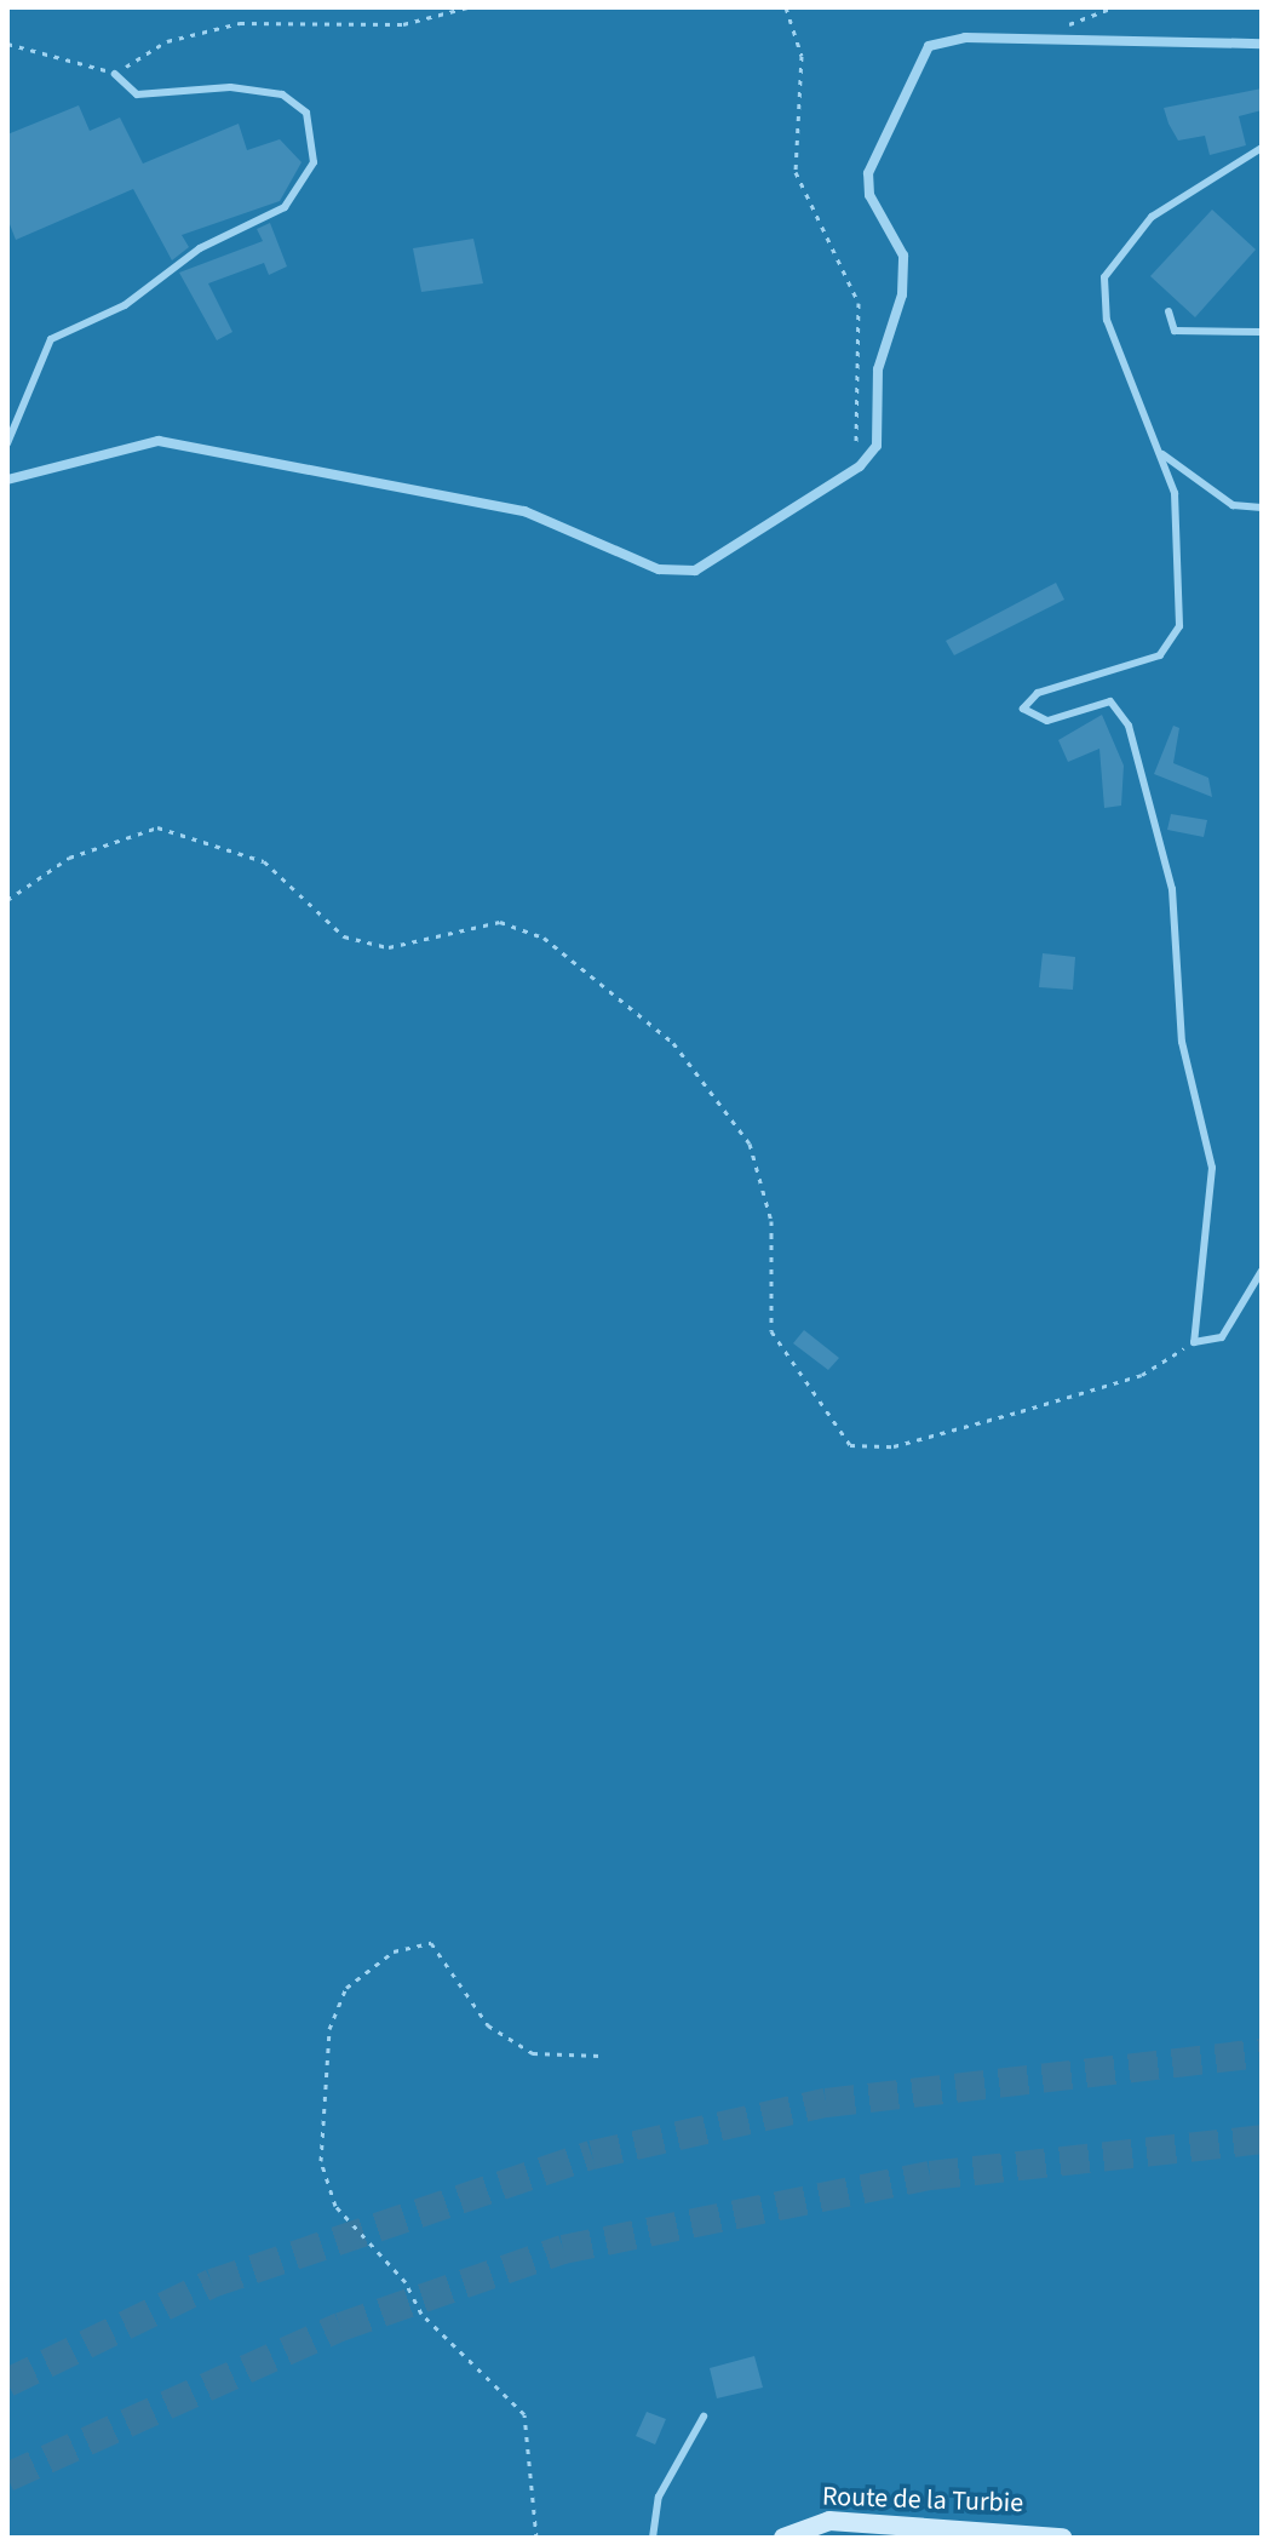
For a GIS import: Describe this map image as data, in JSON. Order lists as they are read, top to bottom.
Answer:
{
  "streets": {
    "main road": ["Route de la Turbie"]
  }
}
